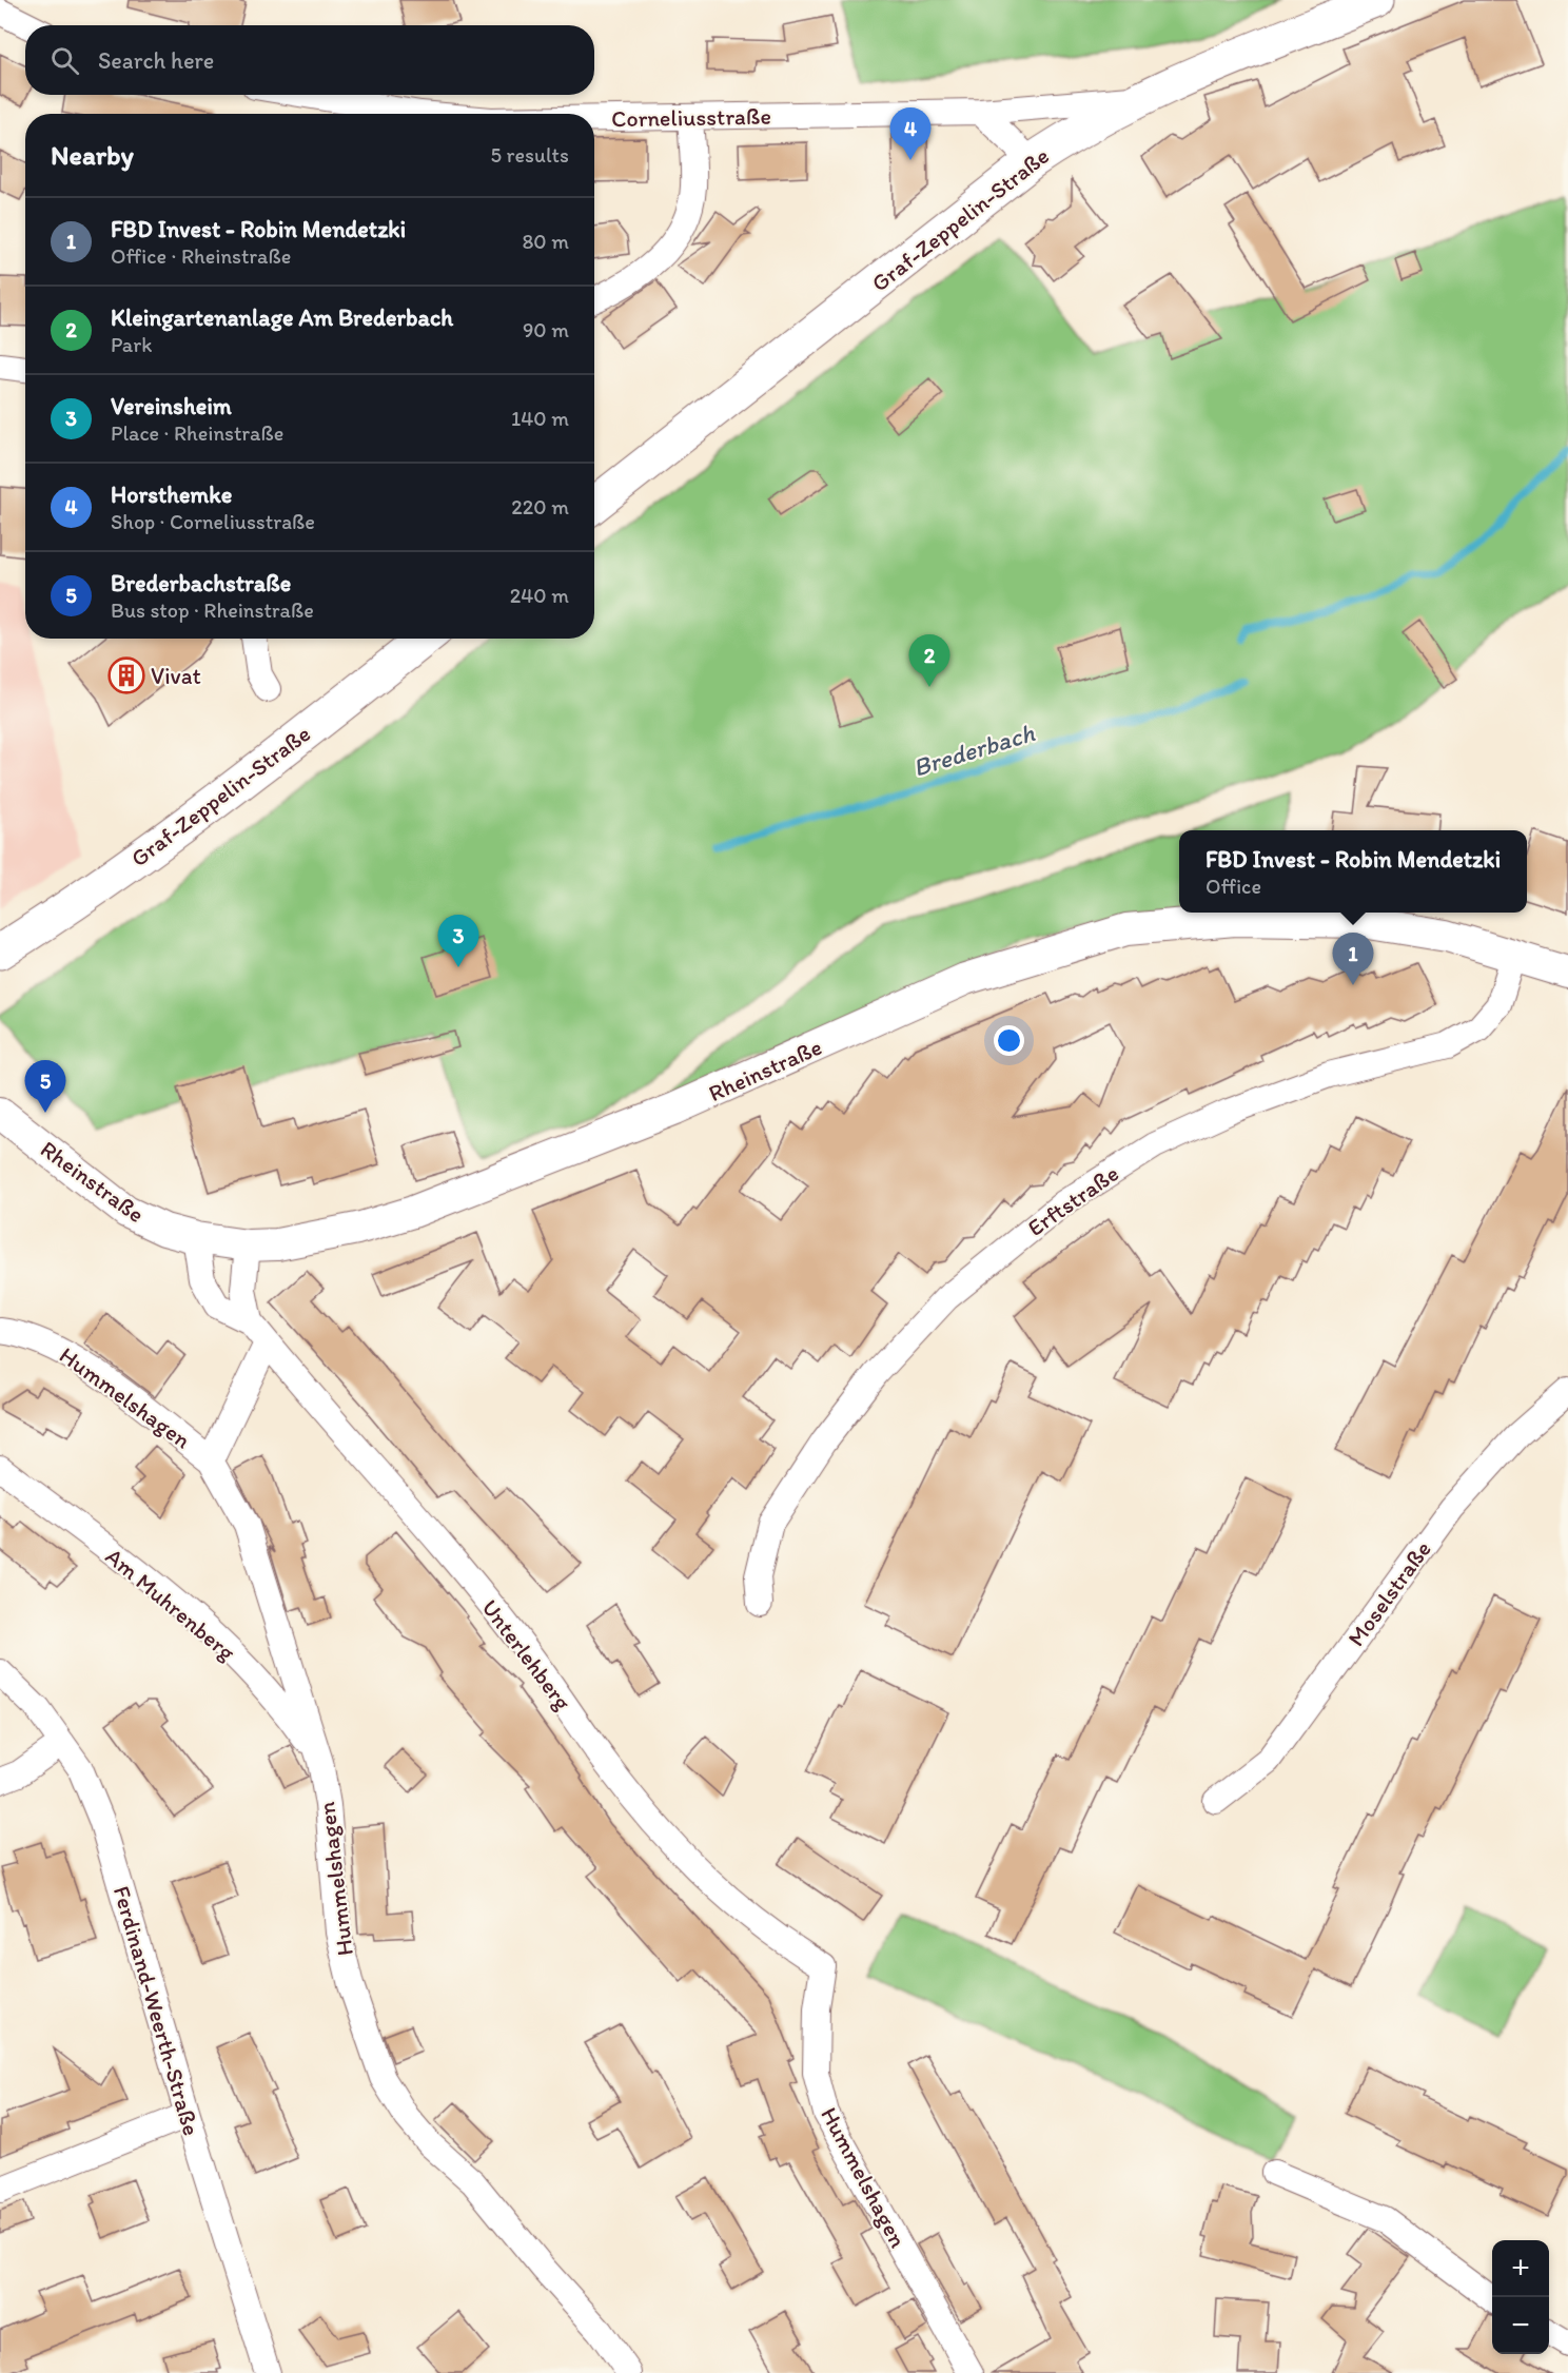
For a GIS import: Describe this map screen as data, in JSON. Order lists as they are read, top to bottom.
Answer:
{
  "streets": {
    "main road": ["Graf-Zeppelin-Straße"],
    "street": [
      "Corneliusstraße",
      "Rheinstraße",
      "Erftstraße",
      "Hummelshagen",
      "Moselstraße",
      "Am Muhrenberg",
      "Unterlehberg",
      "Ferdinand-Weerth-Straße"
    ]
  },
  "crossings": [
    ["Corneliusstraße", "Graf-Zeppelin-Straße"],
    ["Rheinstraße", "Erftstraße"],
    ["Rheinstraße", "Unterlehberg"],
    ["Hummelshagen", "Am Muhrenberg"],
    ["Hummelshagen", "Unterlehberg"]
  ],
  "water": ["Brederbach"],
  "places": {
    "building": ["Vivat"]
  },
  "page": {
    "search": "Search here",
    "pins": [
      "4",
      "2",
      "3",
      "1",
      "5"
    ],
    "heading": ["Nearby", "5 results"],
    "list": [
      {
        "mark": "1",
        "name": "FBD Invest - Robin Mendetzki",
        "note": "Office · Rheinstraße",
        "value": "80 m"
      },
      {
        "mark": "2",
        "name": "Kleingartenanlage Am Brederbach",
        "note": "Park",
        "value": "90 m"
      },
      {
        "mark": "3",
        "name": "Vereinsheim",
        "note": "Place · Rheinstraße",
        "value": "140 m"
      },
      {
        "mark": "4",
        "name": "Horsthemke",
        "note": "Shop · Corneliusstraße",
        "value": "220 m"
      },
      {
        "mark": "5",
        "name": "Brederbachstraße",
        "note": "Bus stop · Rheinstraße",
        "value": "240 m"
      }
    ],
    "popup": ["FBD Invest - Robin Mendetzki", "Office"],
    "map_buttons": ["+", "−"]
  }
}
